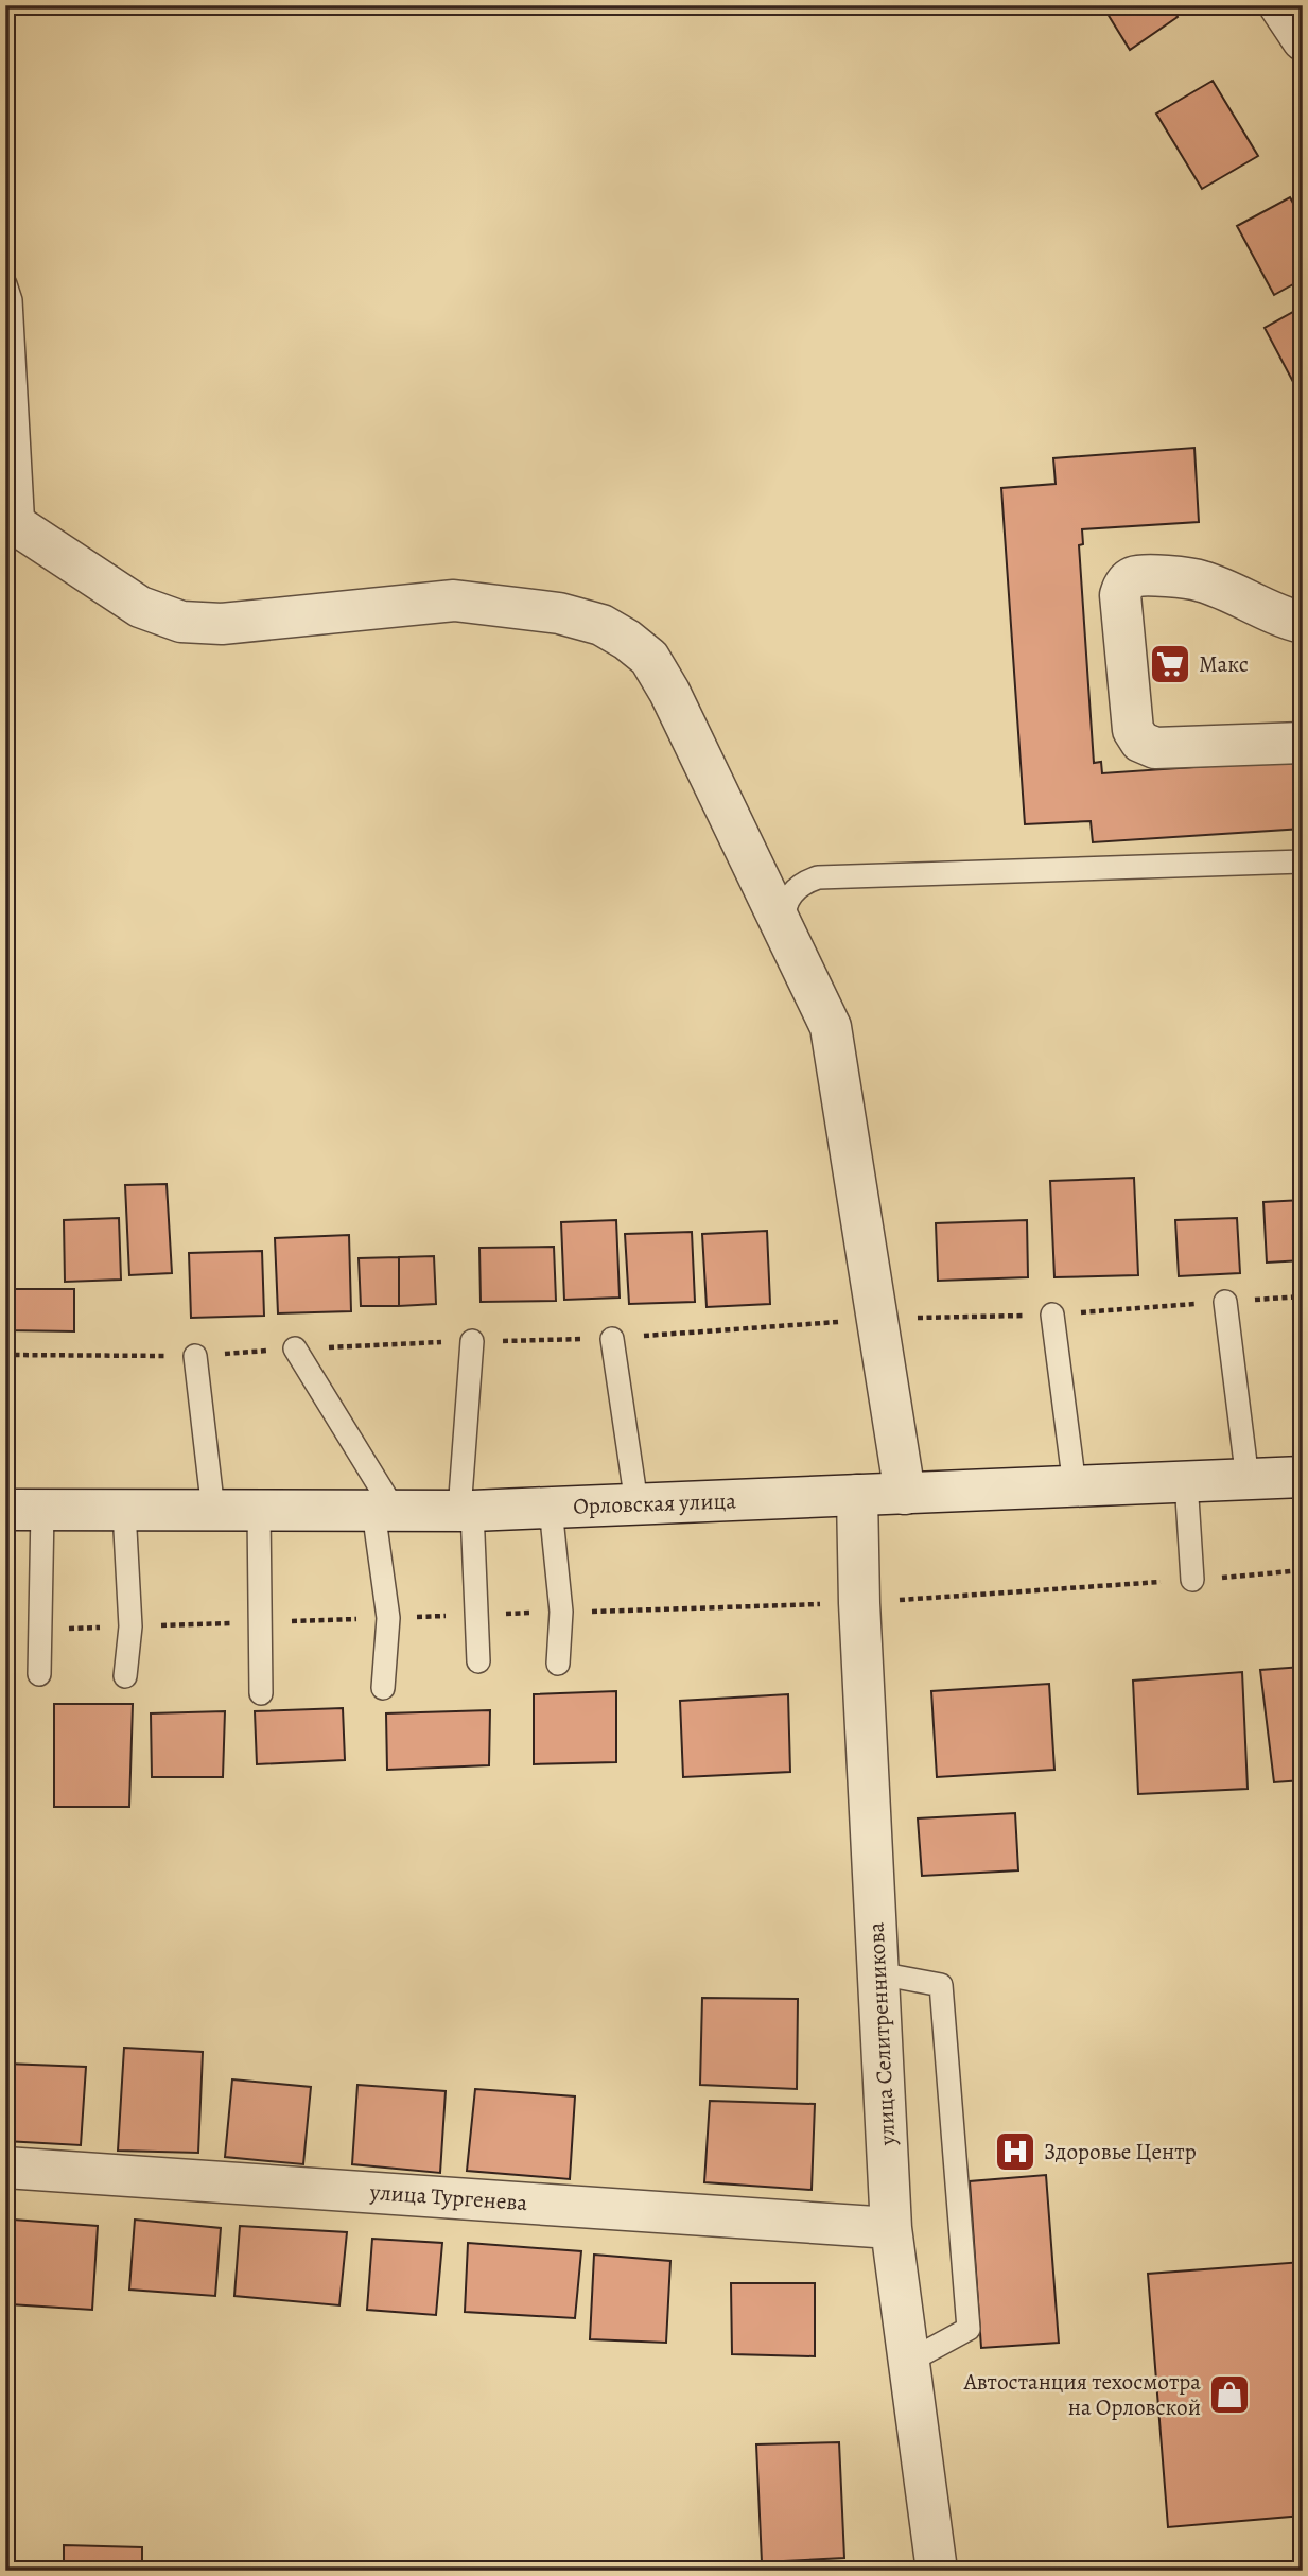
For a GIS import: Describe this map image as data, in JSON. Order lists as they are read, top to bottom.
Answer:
{
  "streets": {
    "street": ["Орловская улица", "улица Селитренникова", "улица Тургенева"]
  },
  "crossings": [
    ["Орловская улица", "улица Селитренникова"],
    ["улица Селитренникова", "улица Тургенева"]
  ],
  "places": {
    "supermarket": ["Макс"],
    "hospital": ["Здоровье Центр"],
    "shop": ["Автостанция техосмотра на Орловской"]
  }
}
